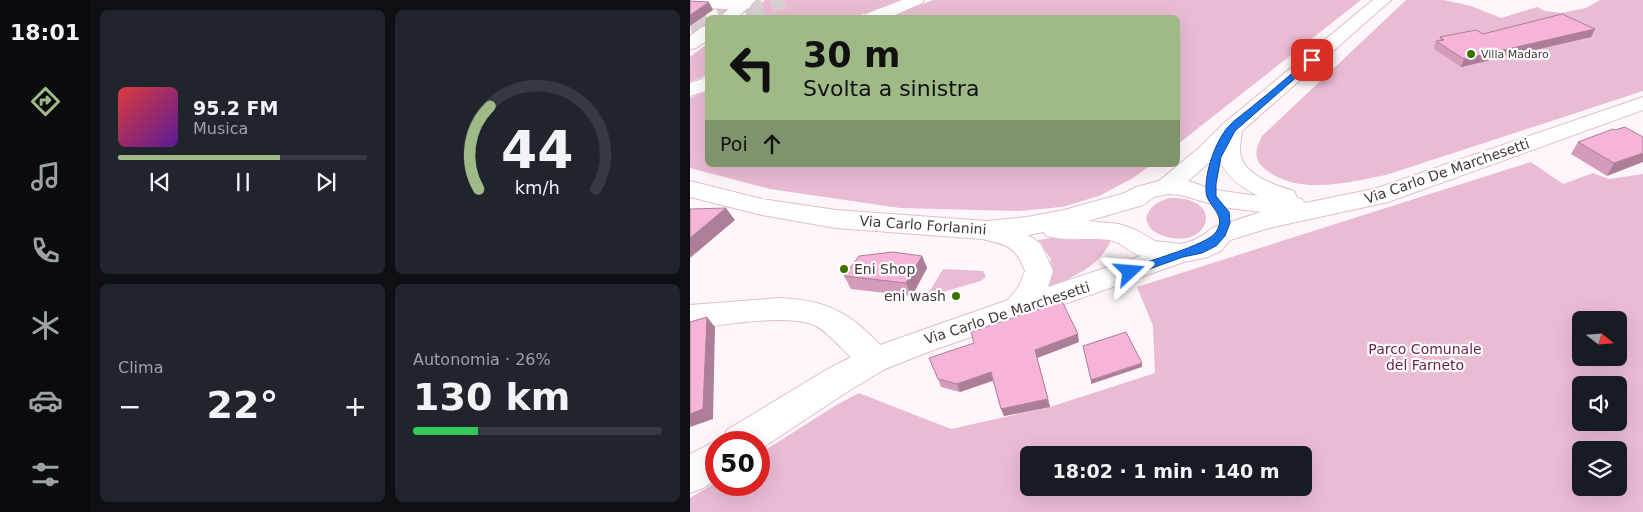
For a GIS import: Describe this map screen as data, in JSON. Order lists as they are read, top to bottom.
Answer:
{
  "streets": {
    "main road": ["Via Carlo De Marchesetti", "Via Carlo Forlanini"]
  },
  "crossings": [
    ["Via Carlo De Marchesetti", "Via Carlo Forlanini"]
  ],
  "parks": ["Parco Comunale del Farneto"],
  "places": ["Villa Madaro", "Eni Shop", "eni wash"],
  "north": "right",
  "page": {
    "tabs": "18:01",
    "turn": ["30 m", "Svolta a sinistra"],
    "song": ["95.2 FM", "Musica"],
    "then": "Poi",
    "tile": [
      "Clima",
      ["Autonomia · 26%", "130 km"]
    ],
    "heat": ["−", "22°", "+"],
    "limit": "50",
    "trip": "18:02 · 1 min · 140 m",
    "gauge": ["44", "km/h"]
  }
}
